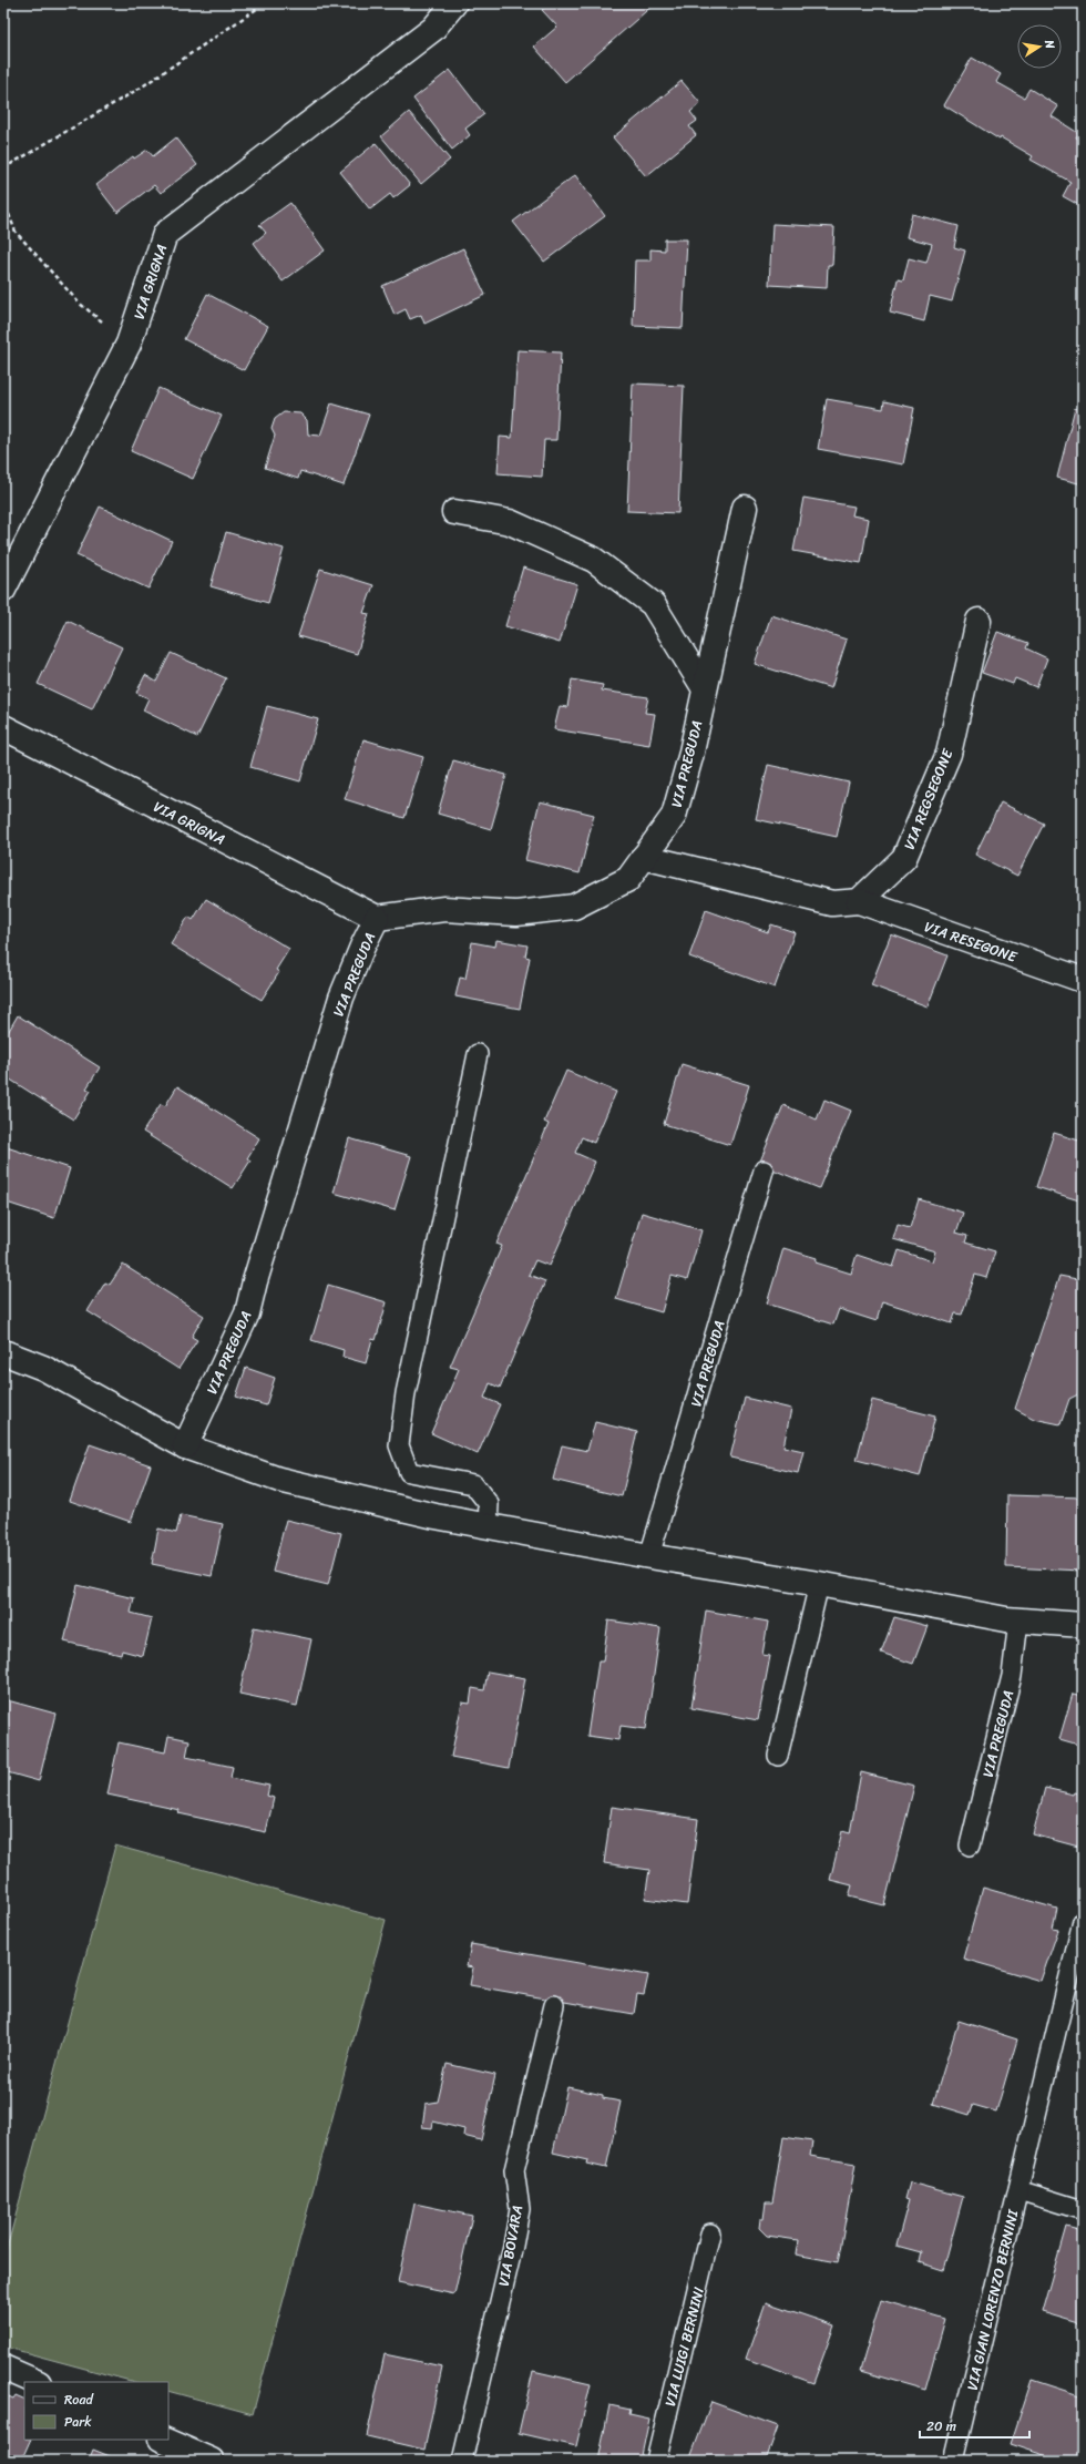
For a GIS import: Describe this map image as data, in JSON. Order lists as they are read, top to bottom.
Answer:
{
  "streets": {
    "street": [
      "VIA GRIGNA",
      "VIA PREGUDA",
      "VIA REGSEGONE",
      "VIA RESEGONE"
    ],
    "lane": ["VIA BOVARA", "VIA GIAN LORENZO BERNINI", "VIA LUIGI BERNINI"]
  },
  "crossings": [
    ["VIA GRIGNA", "VIA PREGUDA"],
    ["VIA REGSEGONE", "VIA RESEGONE"]
  ],
  "legend": ["Road", "Park"],
  "scale_bar": "20 m",
  "north": "right"
}
